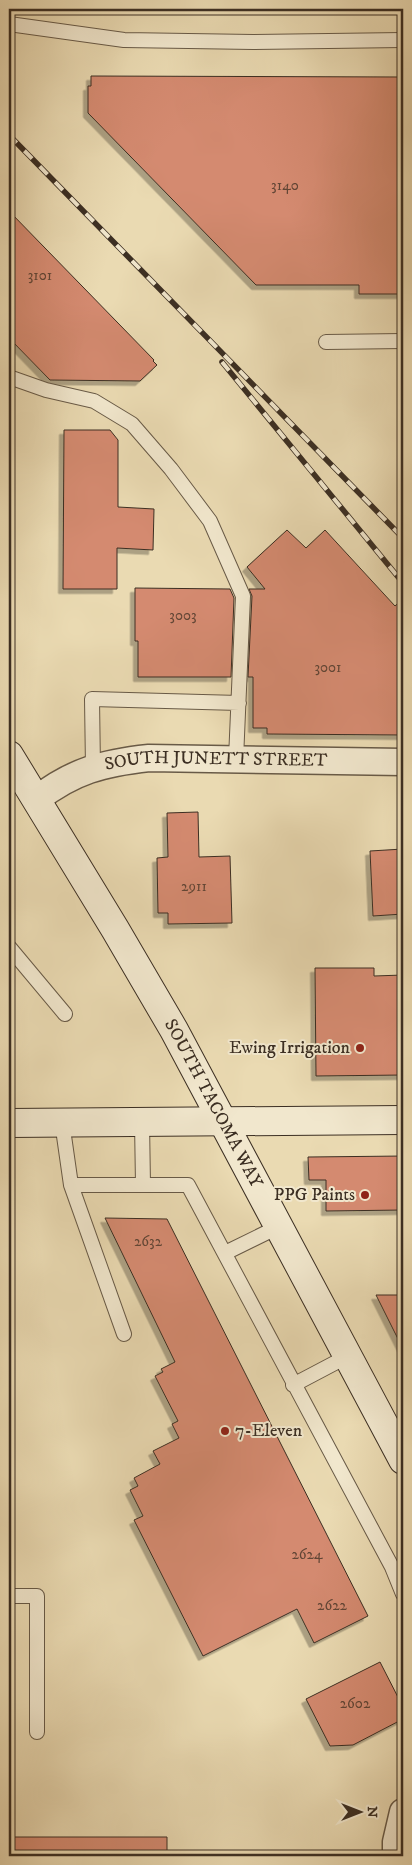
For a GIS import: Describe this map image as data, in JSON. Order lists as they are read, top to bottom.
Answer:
{
  "streets": {
    "main road": ["SOUTH TACOMA WAY"],
    "street": ["SOUTH JUNETT STREET"]
  },
  "crossings": [
    ["SOUTH JUNETT STREET", "SOUTH TACOMA WAY"]
  ],
  "places": ["Ewing Irrigation", "PPG Paints", "7-Eleven"],
  "house_numbers": [
    "3140",
    "3101",
    "3003",
    "3001",
    "2911",
    "2632",
    "2624",
    "2622",
    "2602"
  ],
  "north": "right"
}
